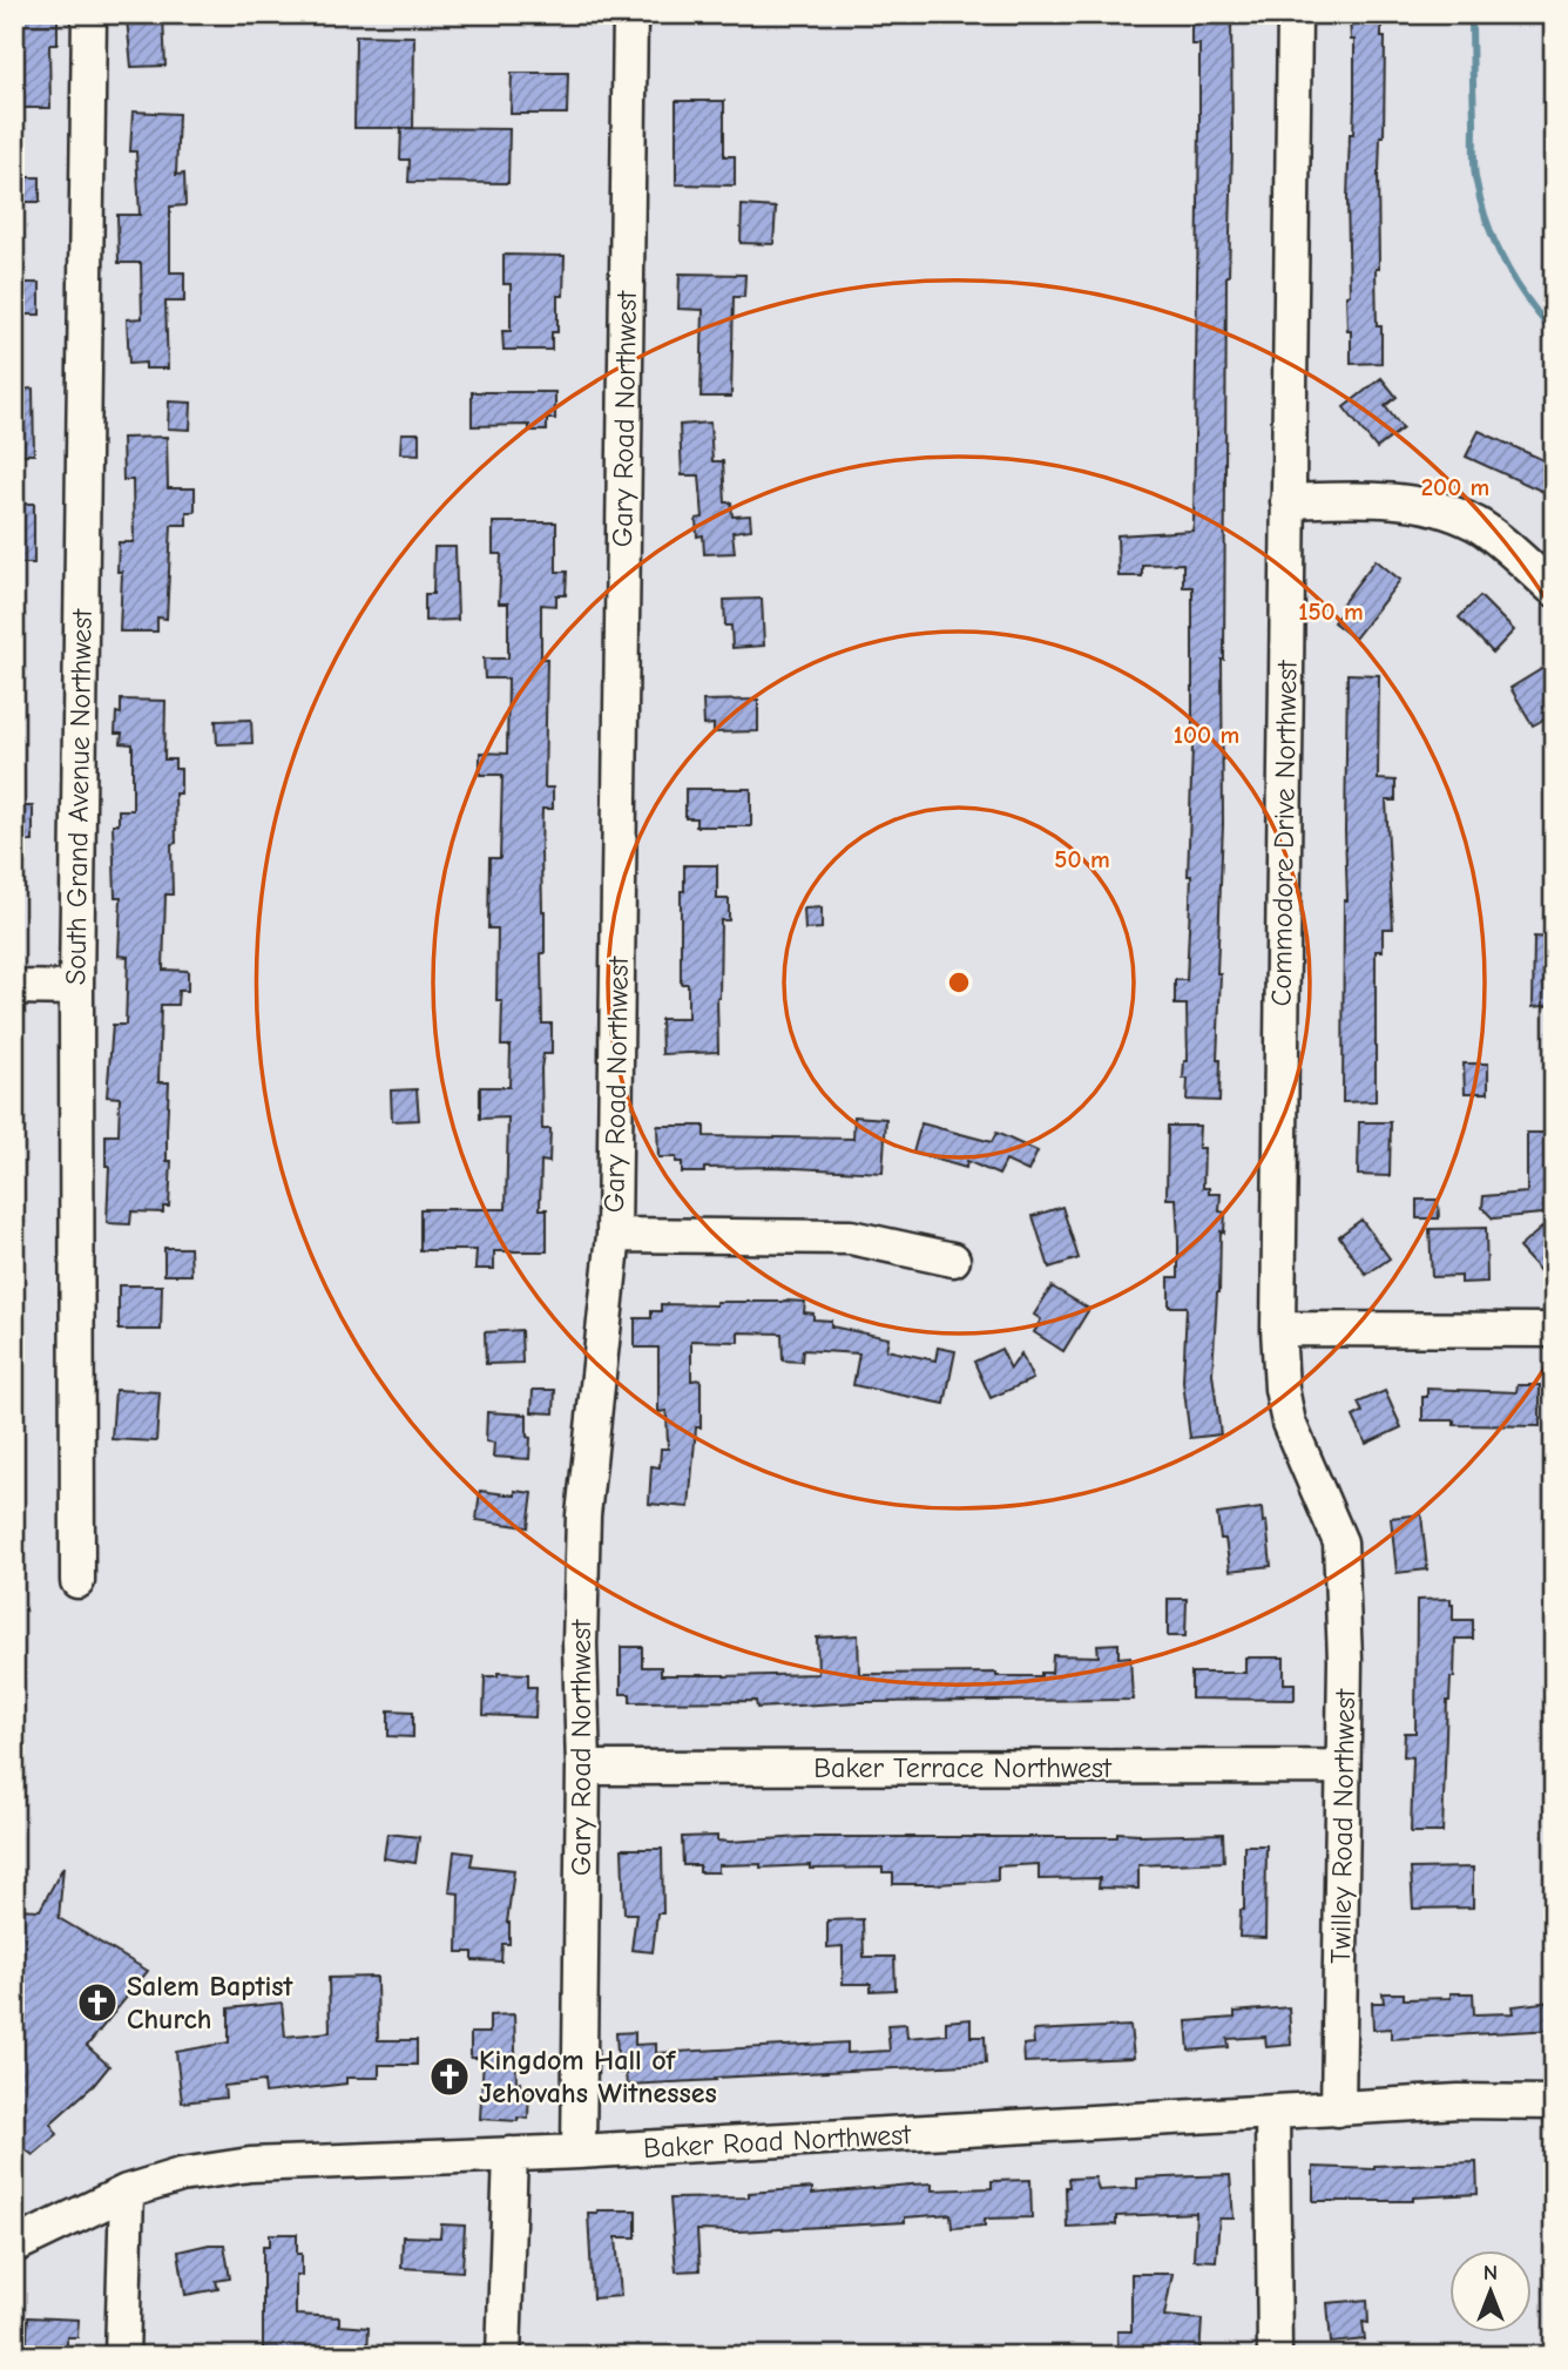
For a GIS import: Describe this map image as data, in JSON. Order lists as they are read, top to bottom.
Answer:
{
  "streets": {
    "street": [
      "Gary Road Northwest",
      "South Grand Avenue Northwest",
      "Commodore Drive Northwest",
      "Baker Terrace Northwest",
      "Twilley Road Northwest",
      "Baker Road Northwest"
    ]
  },
  "crossings": [
    ["Gary Road Northwest", "Baker Terrace Northwest"],
    ["Gary Road Northwest", "Baker Road Northwest"],
    ["Commodore Drive Northwest", "Twilley Road Northwest"],
    ["Baker Terrace Northwest", "Twilley Road Northwest"],
    ["Twilley Road Northwest", "Baker Road Northwest"]
  ],
  "places": {
    "church": ["Salem Baptist Church", "Kingdom Hall of Jehovahs Witnesses"]
  },
  "north": "top",
  "rings": [
    "200 m",
    "150 m",
    "100 m",
    "50 m"
  ]
}
